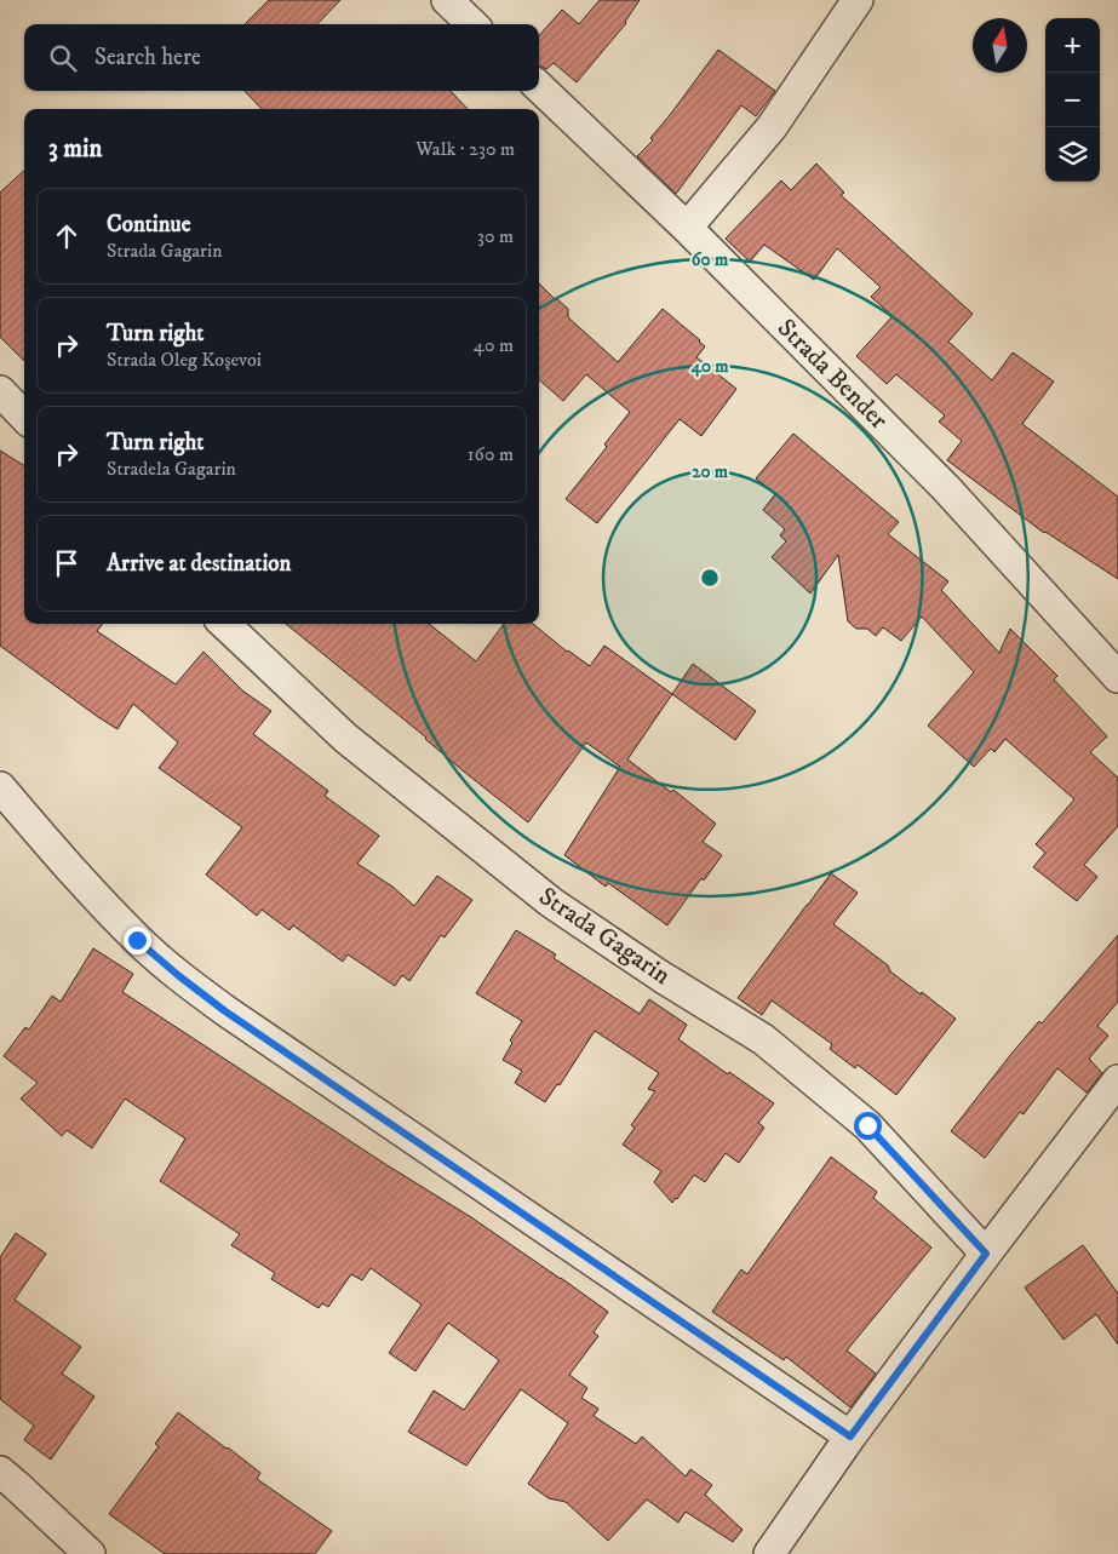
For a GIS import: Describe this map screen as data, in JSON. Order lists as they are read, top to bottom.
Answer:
{
  "streets": {
    "street": ["Strada Bender", "Strada Gagarin"]
  },
  "north": "top",
  "page": {
    "map_buttons": ["+", "−"],
    "search": "Search here",
    "heading": ["3 min", "Walk · 230 m"],
    "list": [
      ["Continue", "Strada Gagarin", "30 m"],
      ["Turn right", "Strada Oleg Koşevoi", "40 m"],
      ["Turn right", "Stradela Gagarin", "160 m"],
      "Arrive at destination"
    ]
  },
  "rings": ["60 m", "40 m", "20 m"]
}
